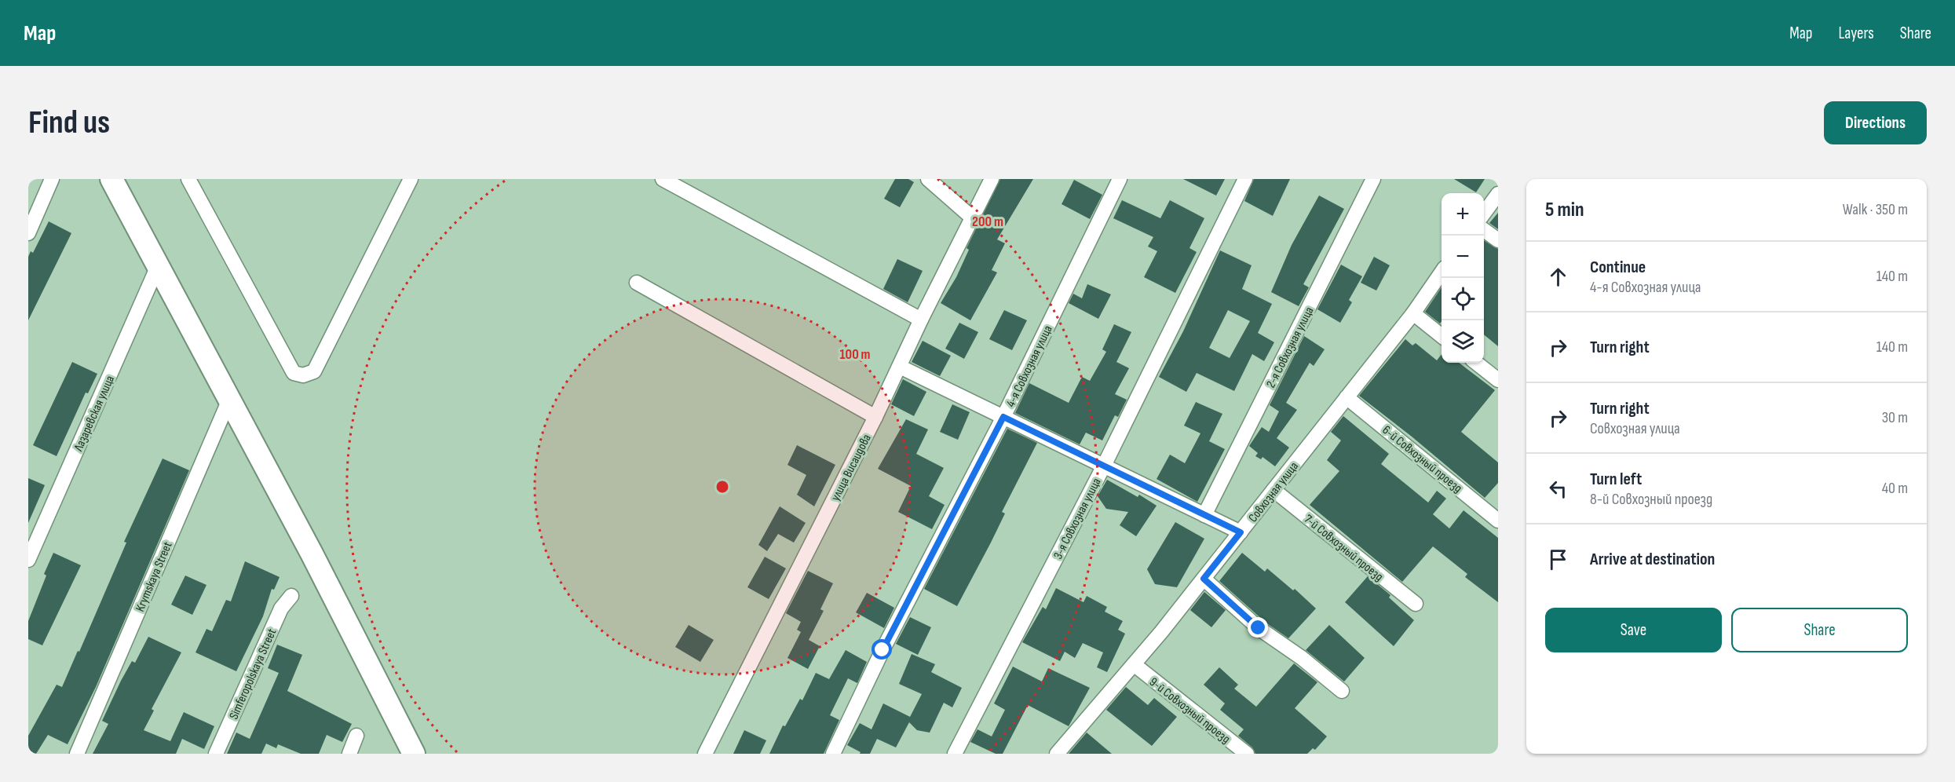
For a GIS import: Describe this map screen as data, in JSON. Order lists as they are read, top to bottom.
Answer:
{
  "streets": {
    "street": [
      "2-я Совхозная улица",
      "4-я Совхозная улица",
      "Лазаревская улица",
      "6-й Совхозный проезд",
      "улица Висаидова",
      "Совхозная улица",
      "3-я Совхозная улица",
      "7-й Совхозный проезд",
      "Krymskaya Street",
      "Simferopolskaya Street",
      "9-й Совхозный проезд"
    ]
  },
  "crossings": [
    ["6-й Совхозный проезд", "Совхозная улица"],
    ["Совхозная улица", "7-й Совхозный проезд"],
    ["Совхозная улица", "9-й Совхозный проезд"]
  ],
  "page": {
    "header": "Map",
    "nav": ["Map", "Layers", "Share"],
    "buttons": [
      "Directions",
      ["Save", "Share"]
    ],
    "title": "Find us",
    "heading": ["5 min", "Walk · 350 m"],
    "map_buttons": ["+", "−"],
    "list": [
      ["Continue", "4-я Совхозная улица", "140 m"],
      ["Turn right", "140 m"],
      ["Turn right", "Совхозная улица", "30 m"],
      ["Turn left", "8-й Совхозный проезд", "40 m"],
      "Arrive at destination"
    ]
  },
  "rings": ["200 m", "100 m"]
}
